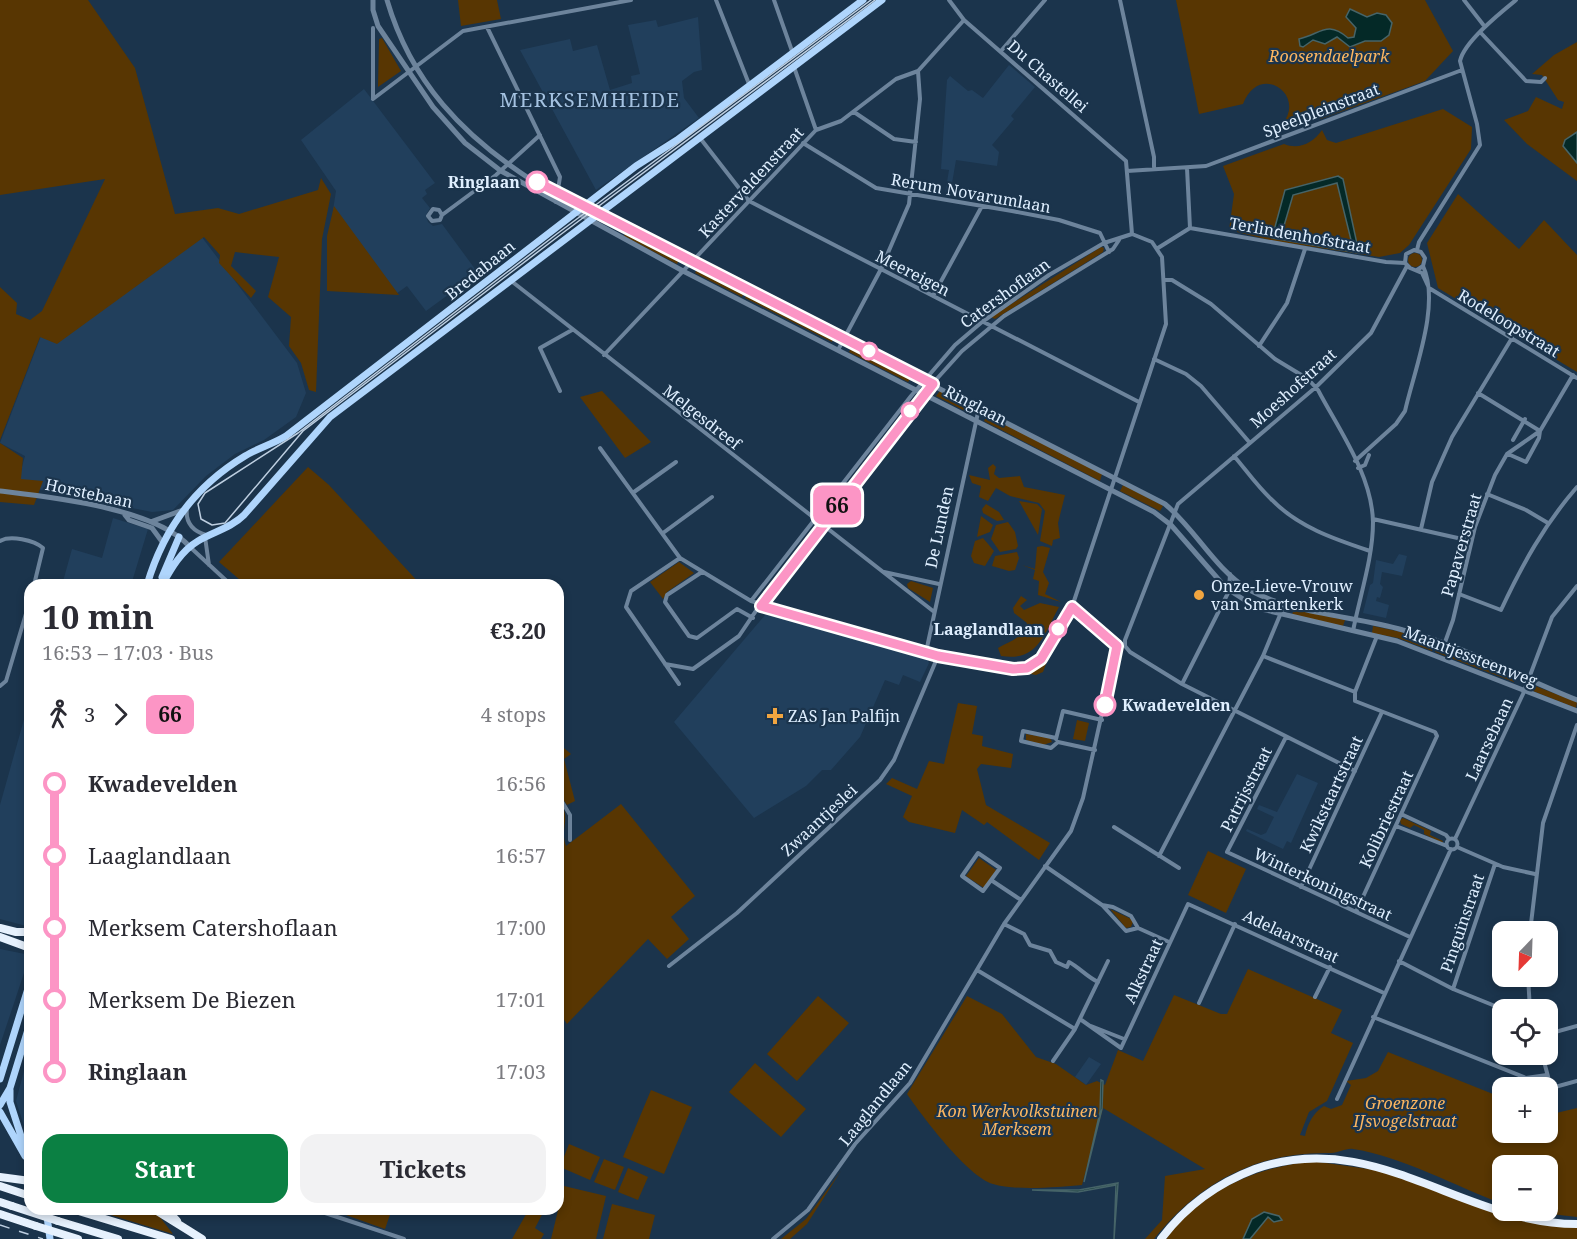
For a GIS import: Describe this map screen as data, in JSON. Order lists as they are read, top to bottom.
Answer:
{
  "streets": {
    "main road": ["Bredabaan"],
    "street": [
      "Du Chastellei",
      "Speelpleinstraat",
      "Kasterveldenstraat",
      "Rerum Novarumlaan",
      "Terlindenhofstraat",
      "Meereigen",
      "Catershoflaan",
      "Rodeloopstraat",
      "Moeshofstraat",
      "Ringlaan",
      "Melgesdreef",
      "Horstebaan",
      "De Lunden",
      "Papaverstraat",
      "Maantjessteenweg",
      "Laarsebaan",
      "Patrijsstraat",
      "Kwikstaartstraat",
      "Kolibriestraat",
      "Zwaantjeslei",
      "Winterkoningstraat",
      "Pinguïnstraat",
      "Adelaarstraat",
      "Alkstraat",
      "Laaglandlaan"
    ]
  },
  "crossings": [
    ["Du Chastellei", "Speelpleinstraat"],
    ["Kasterveldenstraat", "Rerum Novarumlaan"],
    ["Kasterveldenstraat", "Meereigen"],
    ["Kasterveldenstraat", "Ringlaan"],
    ["Kasterveldenstraat", "Melgesdreef"],
    ["Rerum Novarumlaan", "Catershoflaan"],
    ["Terlindenhofstraat", "Moeshofstraat"],
    ["Bredabaan", "Meereigen"],
    ["Bredabaan", "Ringlaan"],
    ["Bredabaan", "Melgesdreef"],
    ["Bredabaan", "Horstebaan"],
    ["Meereigen", "Catershoflaan"],
    ["Catershoflaan", "Ringlaan"],
    ["Catershoflaan", "Melgesdreef"],
    ["Moeshofstraat", "Maantjessteenweg"],
    ["Ringlaan", "De Lunden"],
    ["Ringlaan", "Maantjessteenweg"],
    ["Melgesdreef", "De Lunden"],
    ["Papaverstraat", "Maantjessteenweg"],
    ["Maantjessteenweg", "Laarsebaan"],
    ["Laarsebaan", "Winterkoningstraat"],
    ["Laarsebaan", "Adelaarstraat"],
    ["Patrijsstraat", "Winterkoningstraat"],
    ["Kwikstaartstraat", "Kolibriestraat"],
    ["Kwikstaartstraat", "Winterkoningstraat"],
    ["Kolibriestraat", "Winterkoningstraat"],
    ["Adelaarstraat", "Alkstraat"]
  ],
  "districts": ["MERKSEMHEIDE"],
  "parks": ["Roosendaelpark", "Groenzone IJsvogelstraat", "Kon Werkvolkstuinen Merksem"],
  "places": {
    "other": [
      "Ringlaan",
      "Onze-Lieve-Vrouw van Smartenkerk",
      "Laaglandlaan",
      "Kwadevelden"
    ],
    "health": ["ZAS Jan Palfijn"]
  },
  "lines": ["bus line 66"],
  "north": "bottom left",
  "page": {
    "on_map": "66",
    "heading": ["10 min", "16:53 – 17:03 · Bus", "€3.20"],
    "legs": ["3", "66", "4 stops"],
    "list": [
      {
        "name": "Kwadevelden",
        "value": "16:56"
      },
      {
        "name": "Laaglandlaan",
        "value": "16:57"
      },
      {
        "name": "Merksem Catershoflaan",
        "value": "17:00"
      },
      {
        "name": "Merksem De Biezen",
        "value": "17:01"
      },
      {
        "name": "Ringlaan",
        "value": "17:03"
      }
    ],
    "map_buttons": ["+", "−"],
    "buttons": ["Start", "Tickets"]
  }
}
